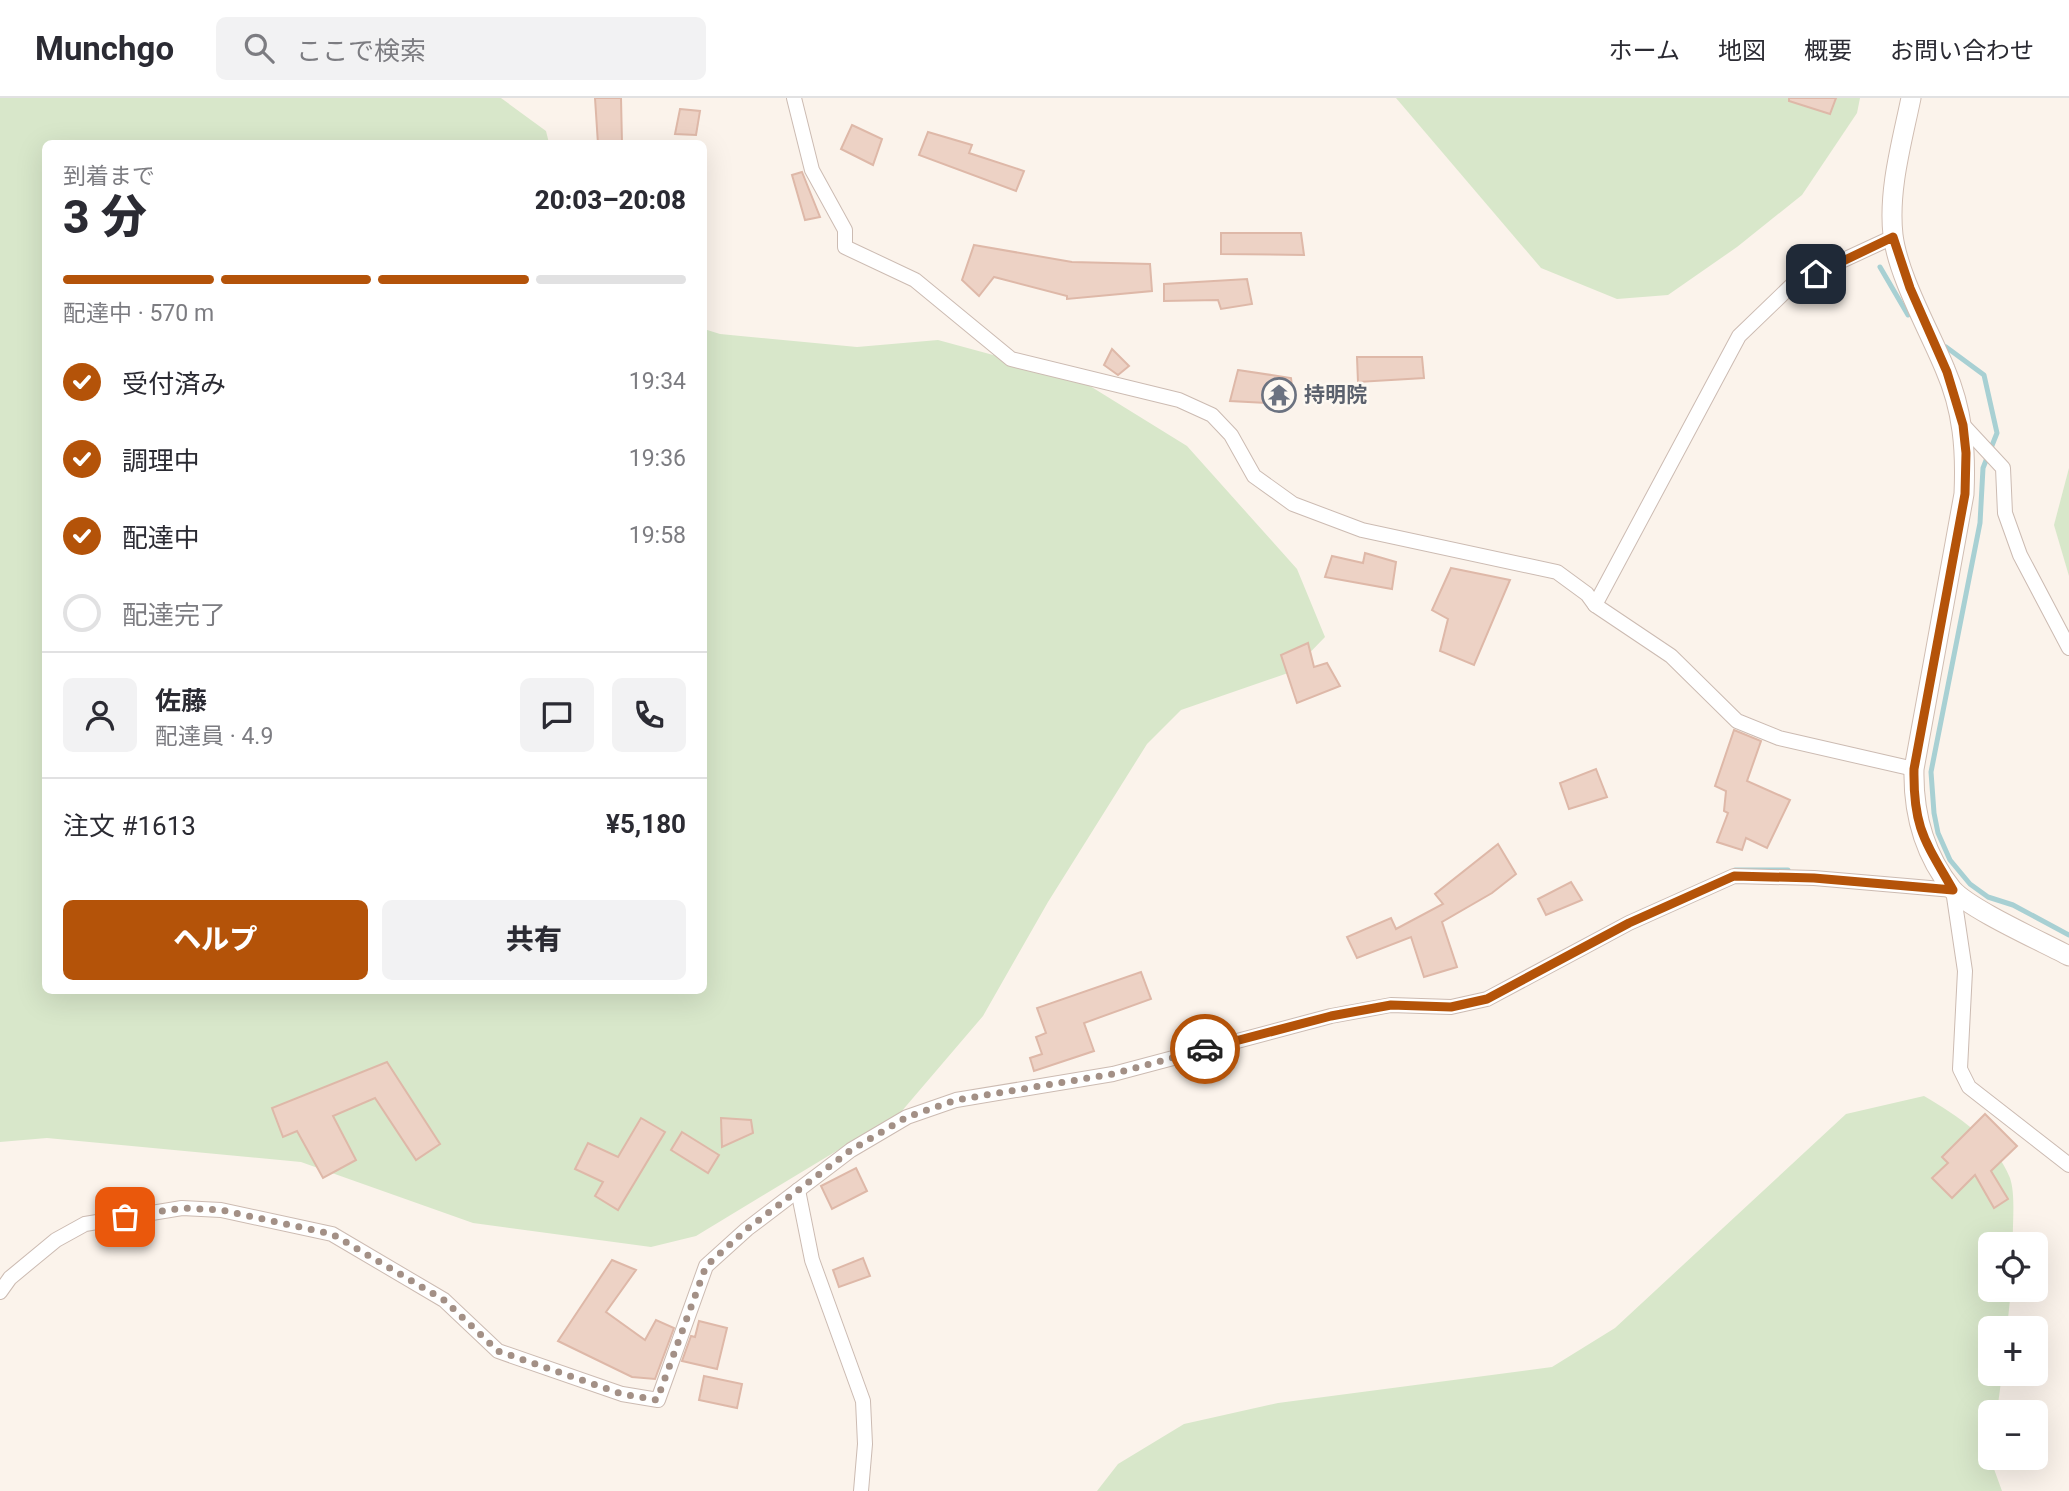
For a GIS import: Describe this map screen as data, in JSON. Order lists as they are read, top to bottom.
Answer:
{
  "places": {
    "temple": ["持明院"]
  },
  "page": {
    "header": "Munchgo",
    "search": "ここで検索",
    "nav": [
      "ホーム",
      "地図",
      "概要",
      "お問い合わせ"
    ],
    "heading": ["3 分", "到着まで", "20:03–20:08"],
    "panel": [
      "佐藤",
      "配達員 · 4.9",
      "注文 #1613",
      "¥5,180"
    ],
    "bar": "配達中 · 570 m",
    "list": [
      ["受付済み", "19:34"],
      ["調理中", "19:36"],
      ["配達中", "19:58"],
      "配達完了"
    ],
    "buttons": ["ヘルプ", "共有"],
    "map_buttons": ["+", "−"]
  }
}
